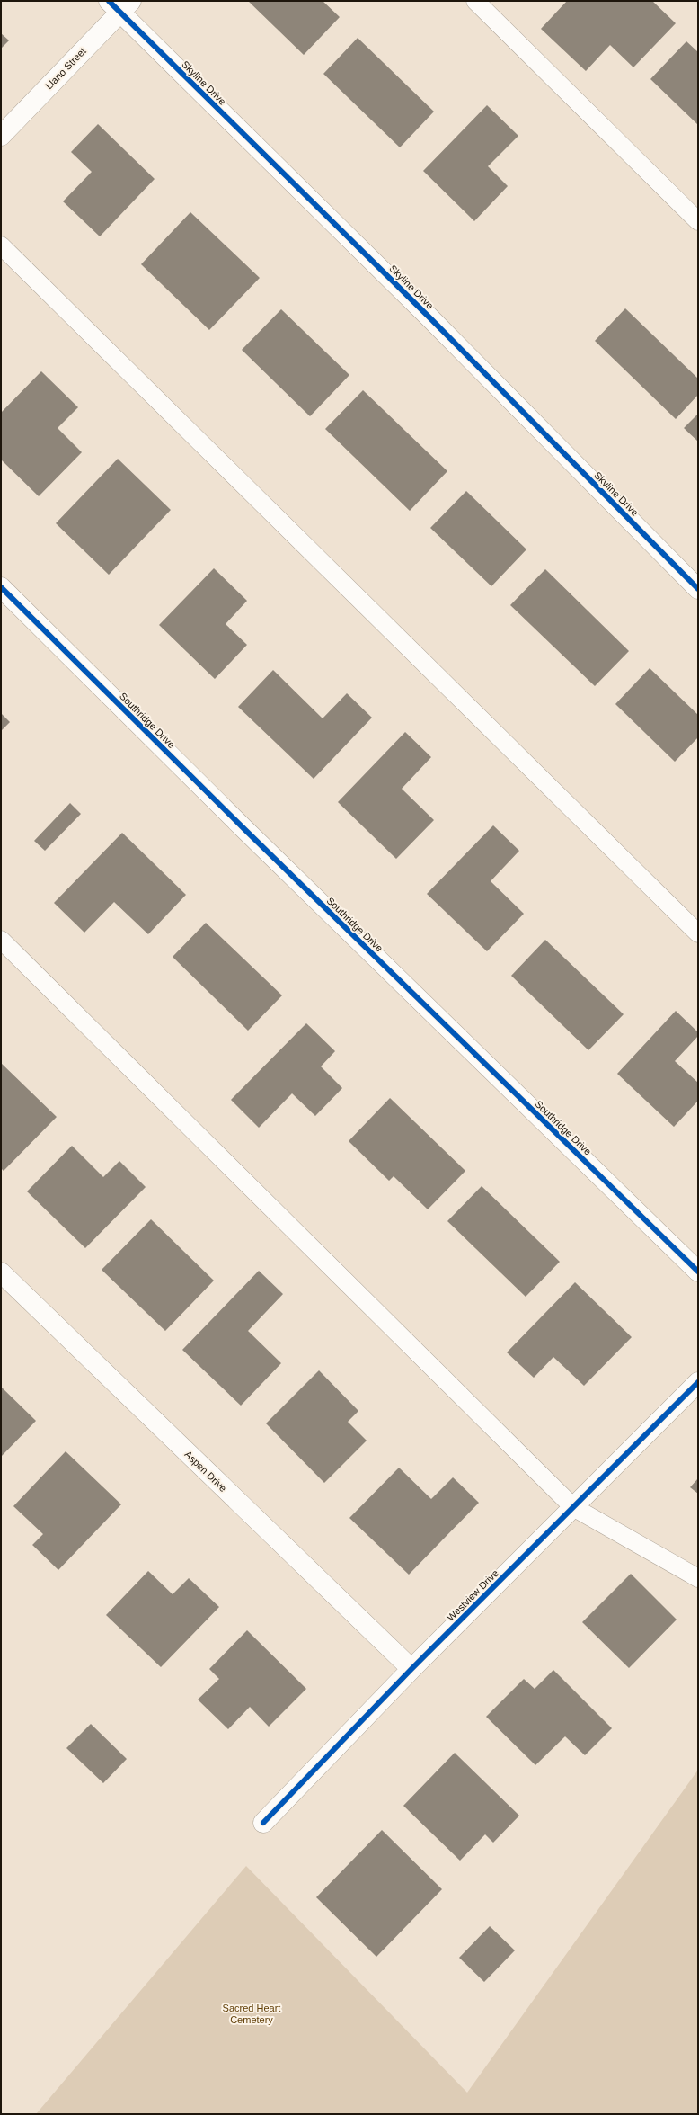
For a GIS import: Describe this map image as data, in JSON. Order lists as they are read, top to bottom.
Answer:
{
  "streets": {
    "street": [
      "Llano Street",
      "Skyline Drive",
      "Southridge Drive",
      "Aspen Drive",
      "Westview Drive"
    ]
  },
  "crossings": [
    ["Llano Street", "Skyline Drive"],
    ["Aspen Drive", "Westview Drive"]
  ],
  "parks": ["Sacred Heart Cemetery"]
}
